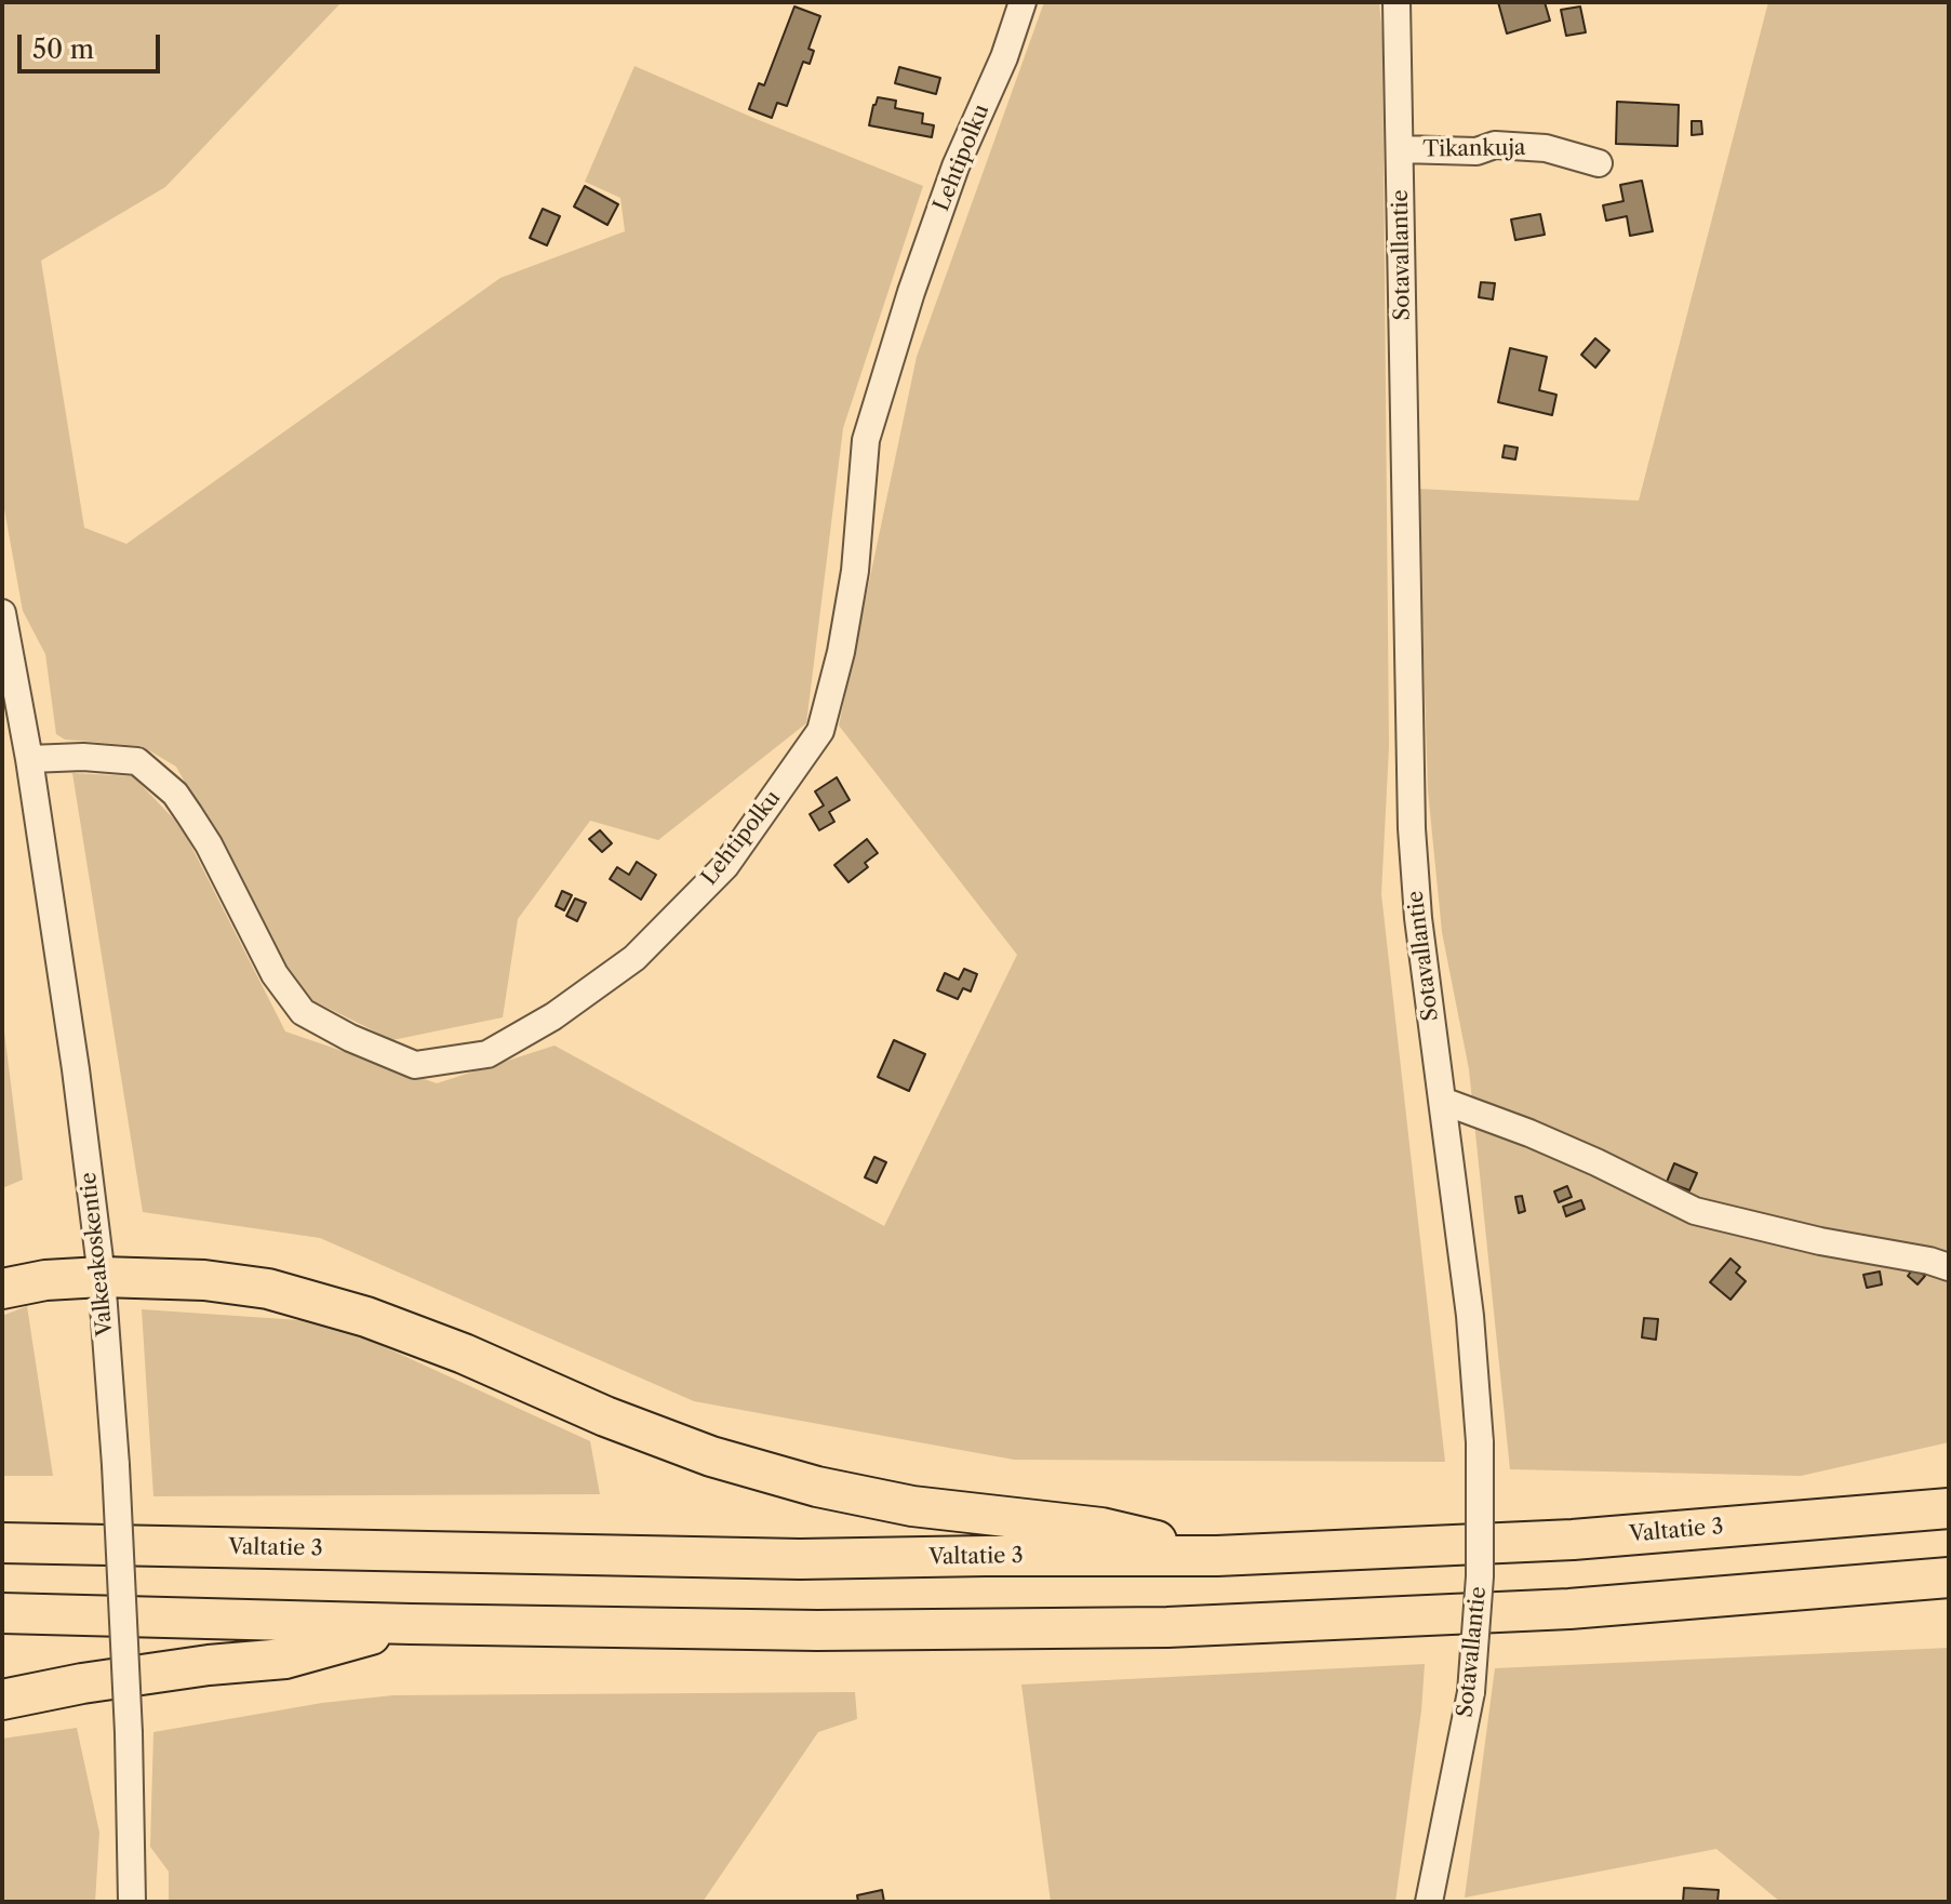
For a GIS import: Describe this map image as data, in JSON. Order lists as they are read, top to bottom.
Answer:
{
  "streets": {
    "highway": ["Valtatie 3"],
    "street": [
      "Tikankuja",
      "Lehtipolku",
      "Sotavallantie",
      "Valkeakoskentie"
    ]
  },
  "crossings": [
    ["Tikankuja", "Sotavallantie"],
    ["Lehtipolku", "Valkeakoskentie"]
  ],
  "scale_bar": "50 m"
}
